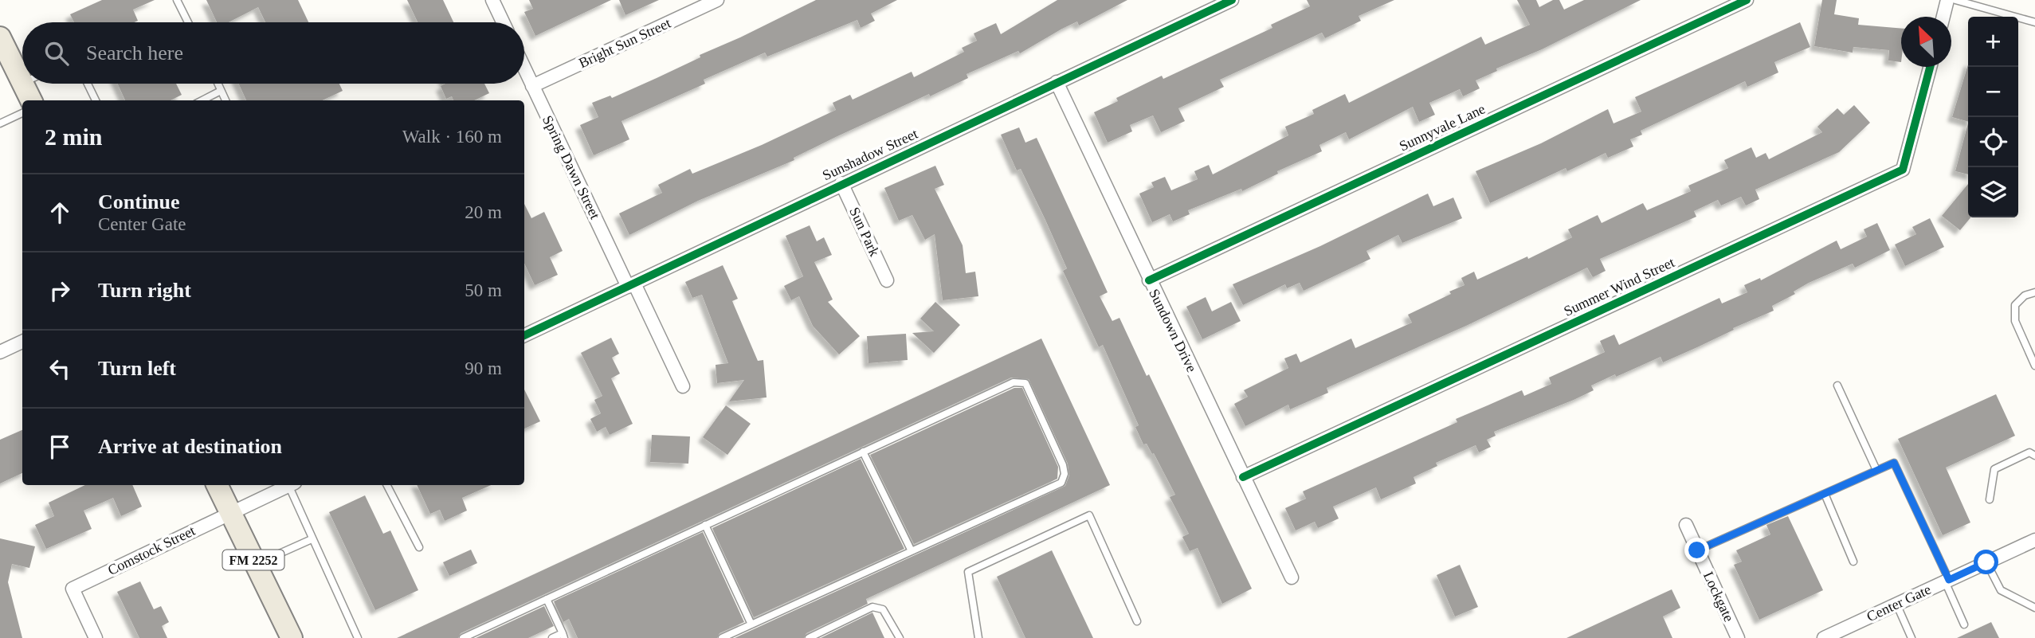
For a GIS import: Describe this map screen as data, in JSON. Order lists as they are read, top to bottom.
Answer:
{
  "streets": {
    "main road": ["FM 2252"],
    "street": [
      "Bright Sun Street",
      "Sunnyvale Lane",
      "Sunshadow Street",
      "Spring Dawn Street",
      "Sun Park",
      "Summer Wind Street",
      "Sundown Drive",
      "Comstock Street",
      "Lockgate",
      "Center Gate"
    ]
  },
  "crossings": [
    ["Bright Sun Street", "Spring Dawn Street"],
    ["Sunnyvale Lane", "Sundown Drive"],
    ["Sunshadow Street", "Spring Dawn Street"],
    ["Sunshadow Street", "Sun Park"],
    ["Sunshadow Street", "Sundown Drive"],
    ["Summer Wind Street", "Sundown Drive"],
    ["Comstock Street", "FM 2252"]
  ],
  "north": "top left",
  "page": {
    "map_buttons": ["+", "−"],
    "search": "Search here",
    "heading": ["2 min", "Walk · 160 m"],
    "list": [
      ["Continue", "Center Gate", "20 m"],
      ["Turn right", "50 m"],
      ["Turn left", "90 m"],
      "Arrive at destination"
    ]
  }
}
